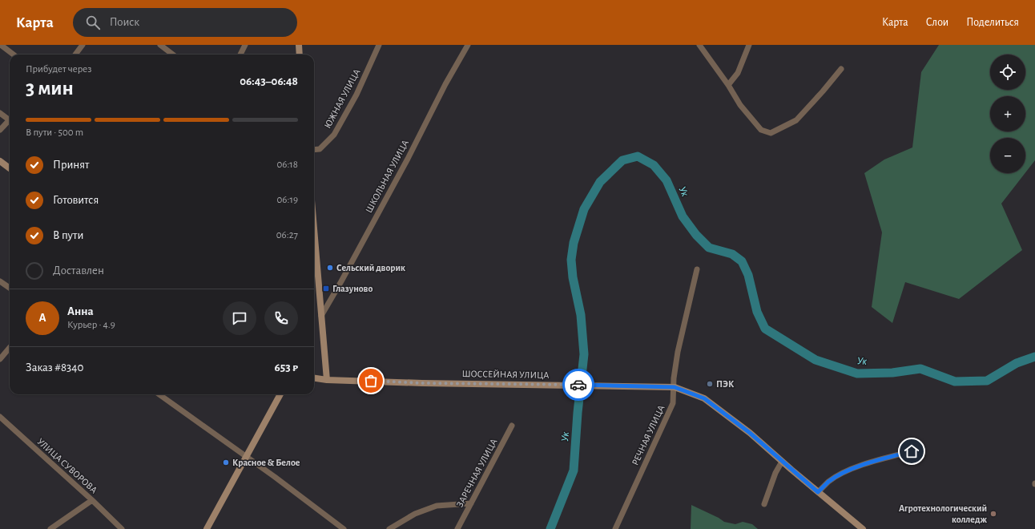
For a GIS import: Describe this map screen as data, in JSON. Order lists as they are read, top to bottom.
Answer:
{
  "streets": {
    "main road": ["ШОССЕЙНАЯ УЛИЦА"],
    "street": [
      "ЮЖНАЯ УЛИЦА",
      "ШКОЛЬНАЯ УЛИЦА",
      "РЕЧНАЯ УЛИЦА",
      "УЛИЦА СУВОРОВА",
      "ЗАРЕЧНАЯ УЛИЦА"
    ]
  },
  "crossings": [
    ["ШОССЕЙНАЯ УЛИЦА", "РЕЧНАЯ УЛИЦА"]
  ],
  "water": ["Ук"],
  "places": {
    "other": [
      "Сельский дворик",
      "ПЭК",
      "Красное & Белое",
      "Агротехнологический колледж"
    ],
    "transit": ["Глазуново"]
  },
  "page": {
    "header": "Карта",
    "search": "Поиск",
    "nav": ["Карта", "Слои", "Поделиться"],
    "map_buttons": ["+", "−"],
    "heading": ["3 мин", "Прибудет через", "06:43–06:48"],
    "panel": [
      "Анна",
      "Курьер · 4.9",
      "Заказ #8340",
      "653 ₽"
    ],
    "bar": "В пути · 500 m",
    "list": [
      ["Принят", "06:18"],
      ["Готовится", "06:19"],
      ["В пути", "06:27"],
      "Доставлен"
    ],
    "round": "А"
  }
}
